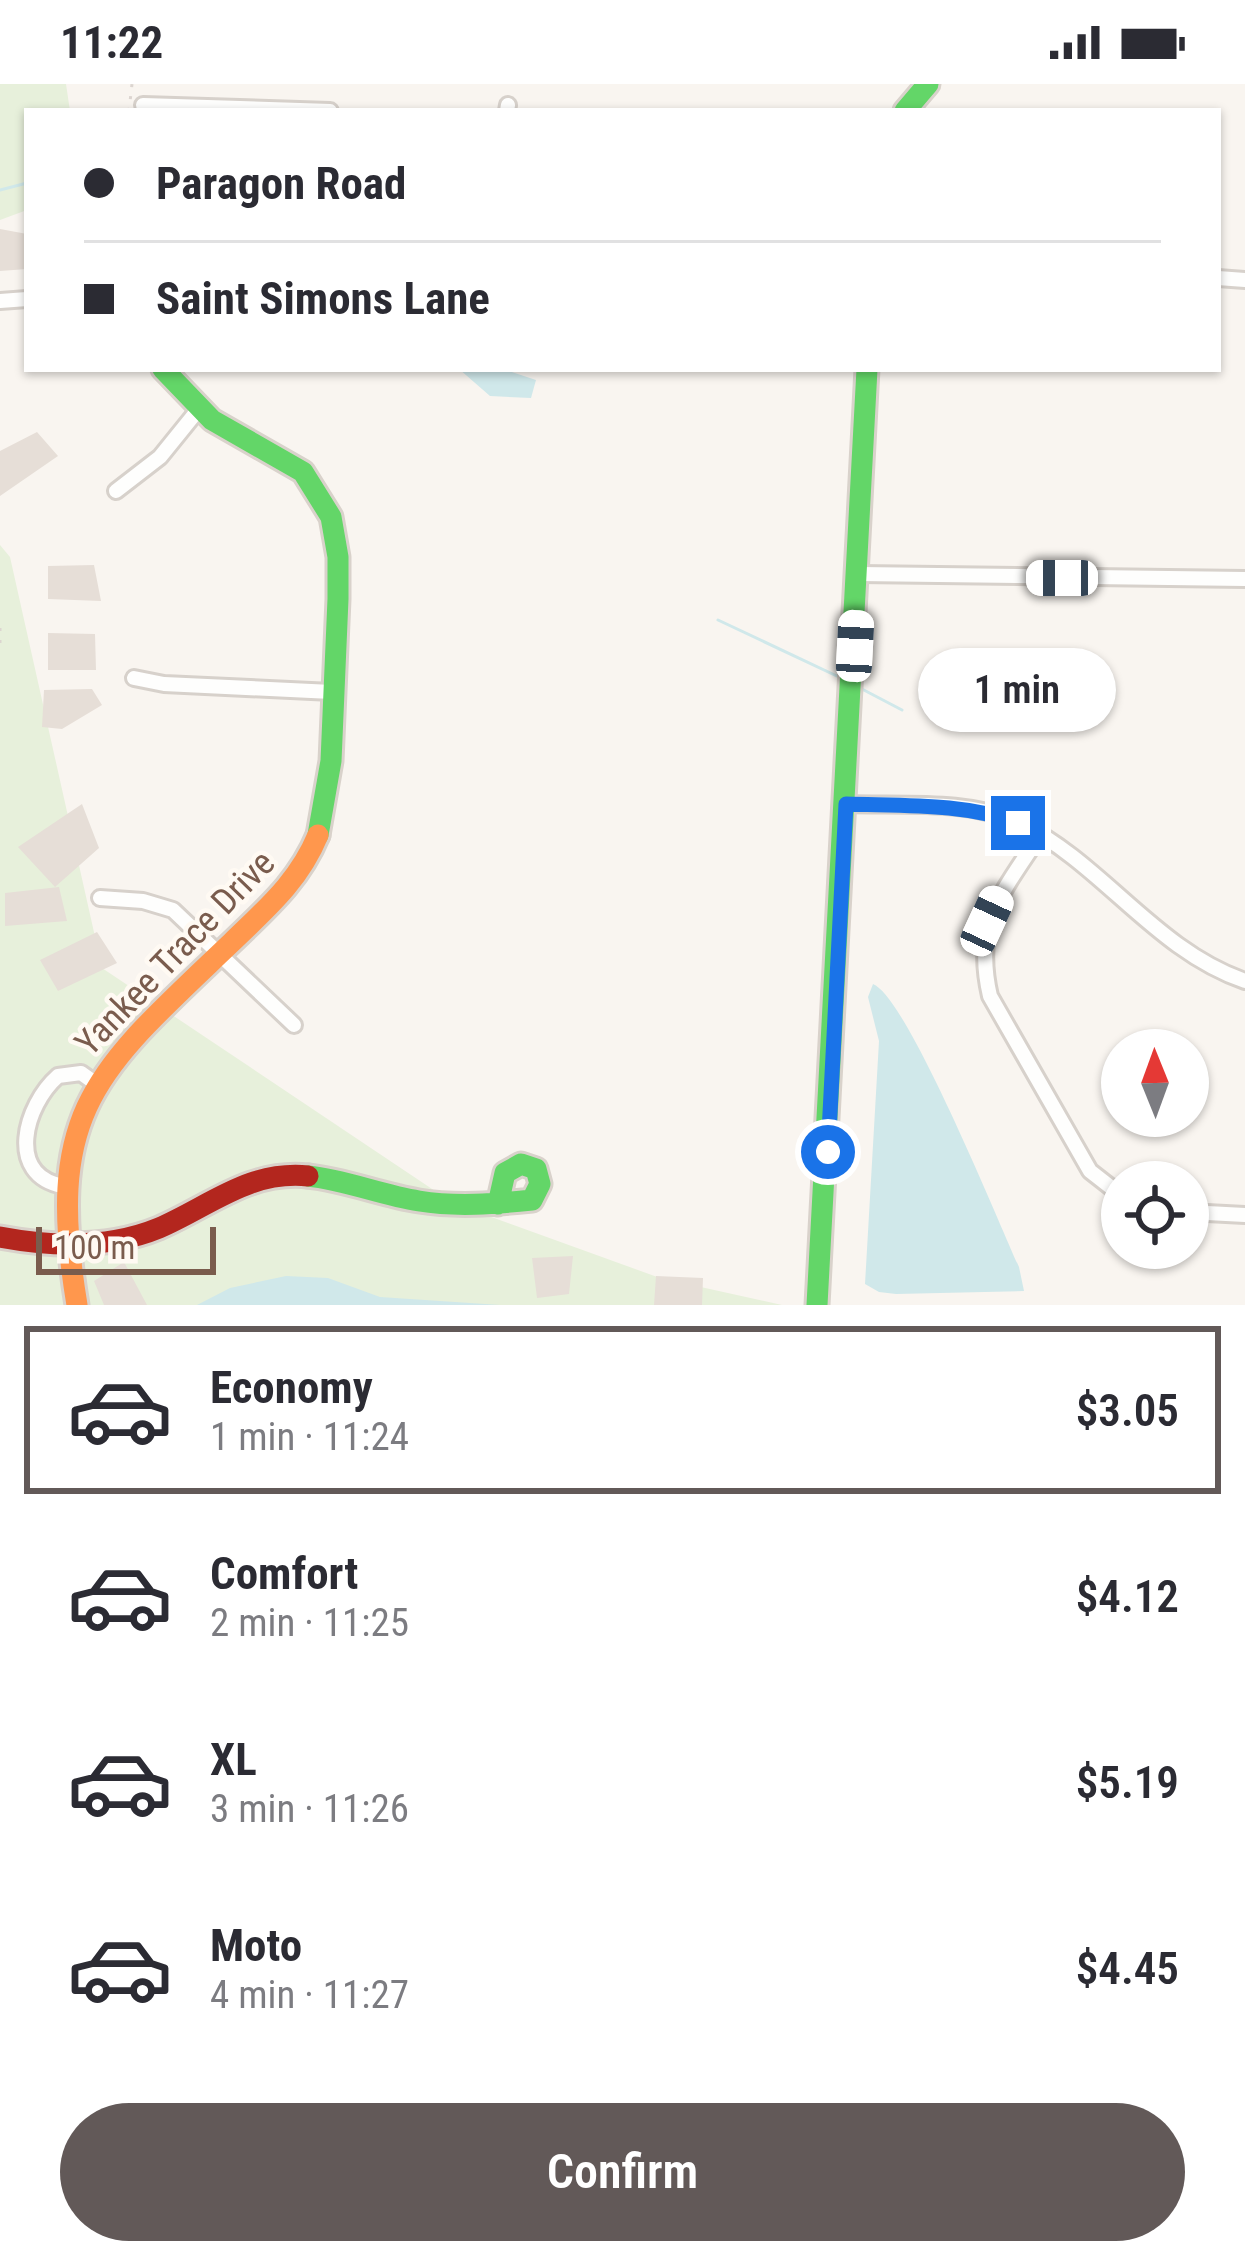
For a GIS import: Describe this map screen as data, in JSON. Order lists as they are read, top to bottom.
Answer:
{
  "streets": {
    "street": ["Yankee Trace Drive"]
  },
  "scale_bar": "100 m",
  "north": "top",
  "page": {
    "status": "11:22",
    "banner": ["Paragon Road", "Saint Simons Lane"],
    "bubble": "1 min",
    "scale": "100 m",
    "list": [
      {
        "name": "Economy",
        "note": "1 min · 11:24",
        "value": "$3.05"
      },
      {
        "name": "Comfort",
        "note": "2 min · 11:25",
        "value": "$4.12"
      },
      {
        "name": "XL",
        "note": "3 min · 11:26",
        "value": "$5.19"
      },
      {
        "name": "Moto",
        "note": "4 min · 11:27",
        "value": "$4.45"
      }
    ],
    "buttons": "Confirm"
  }
}
